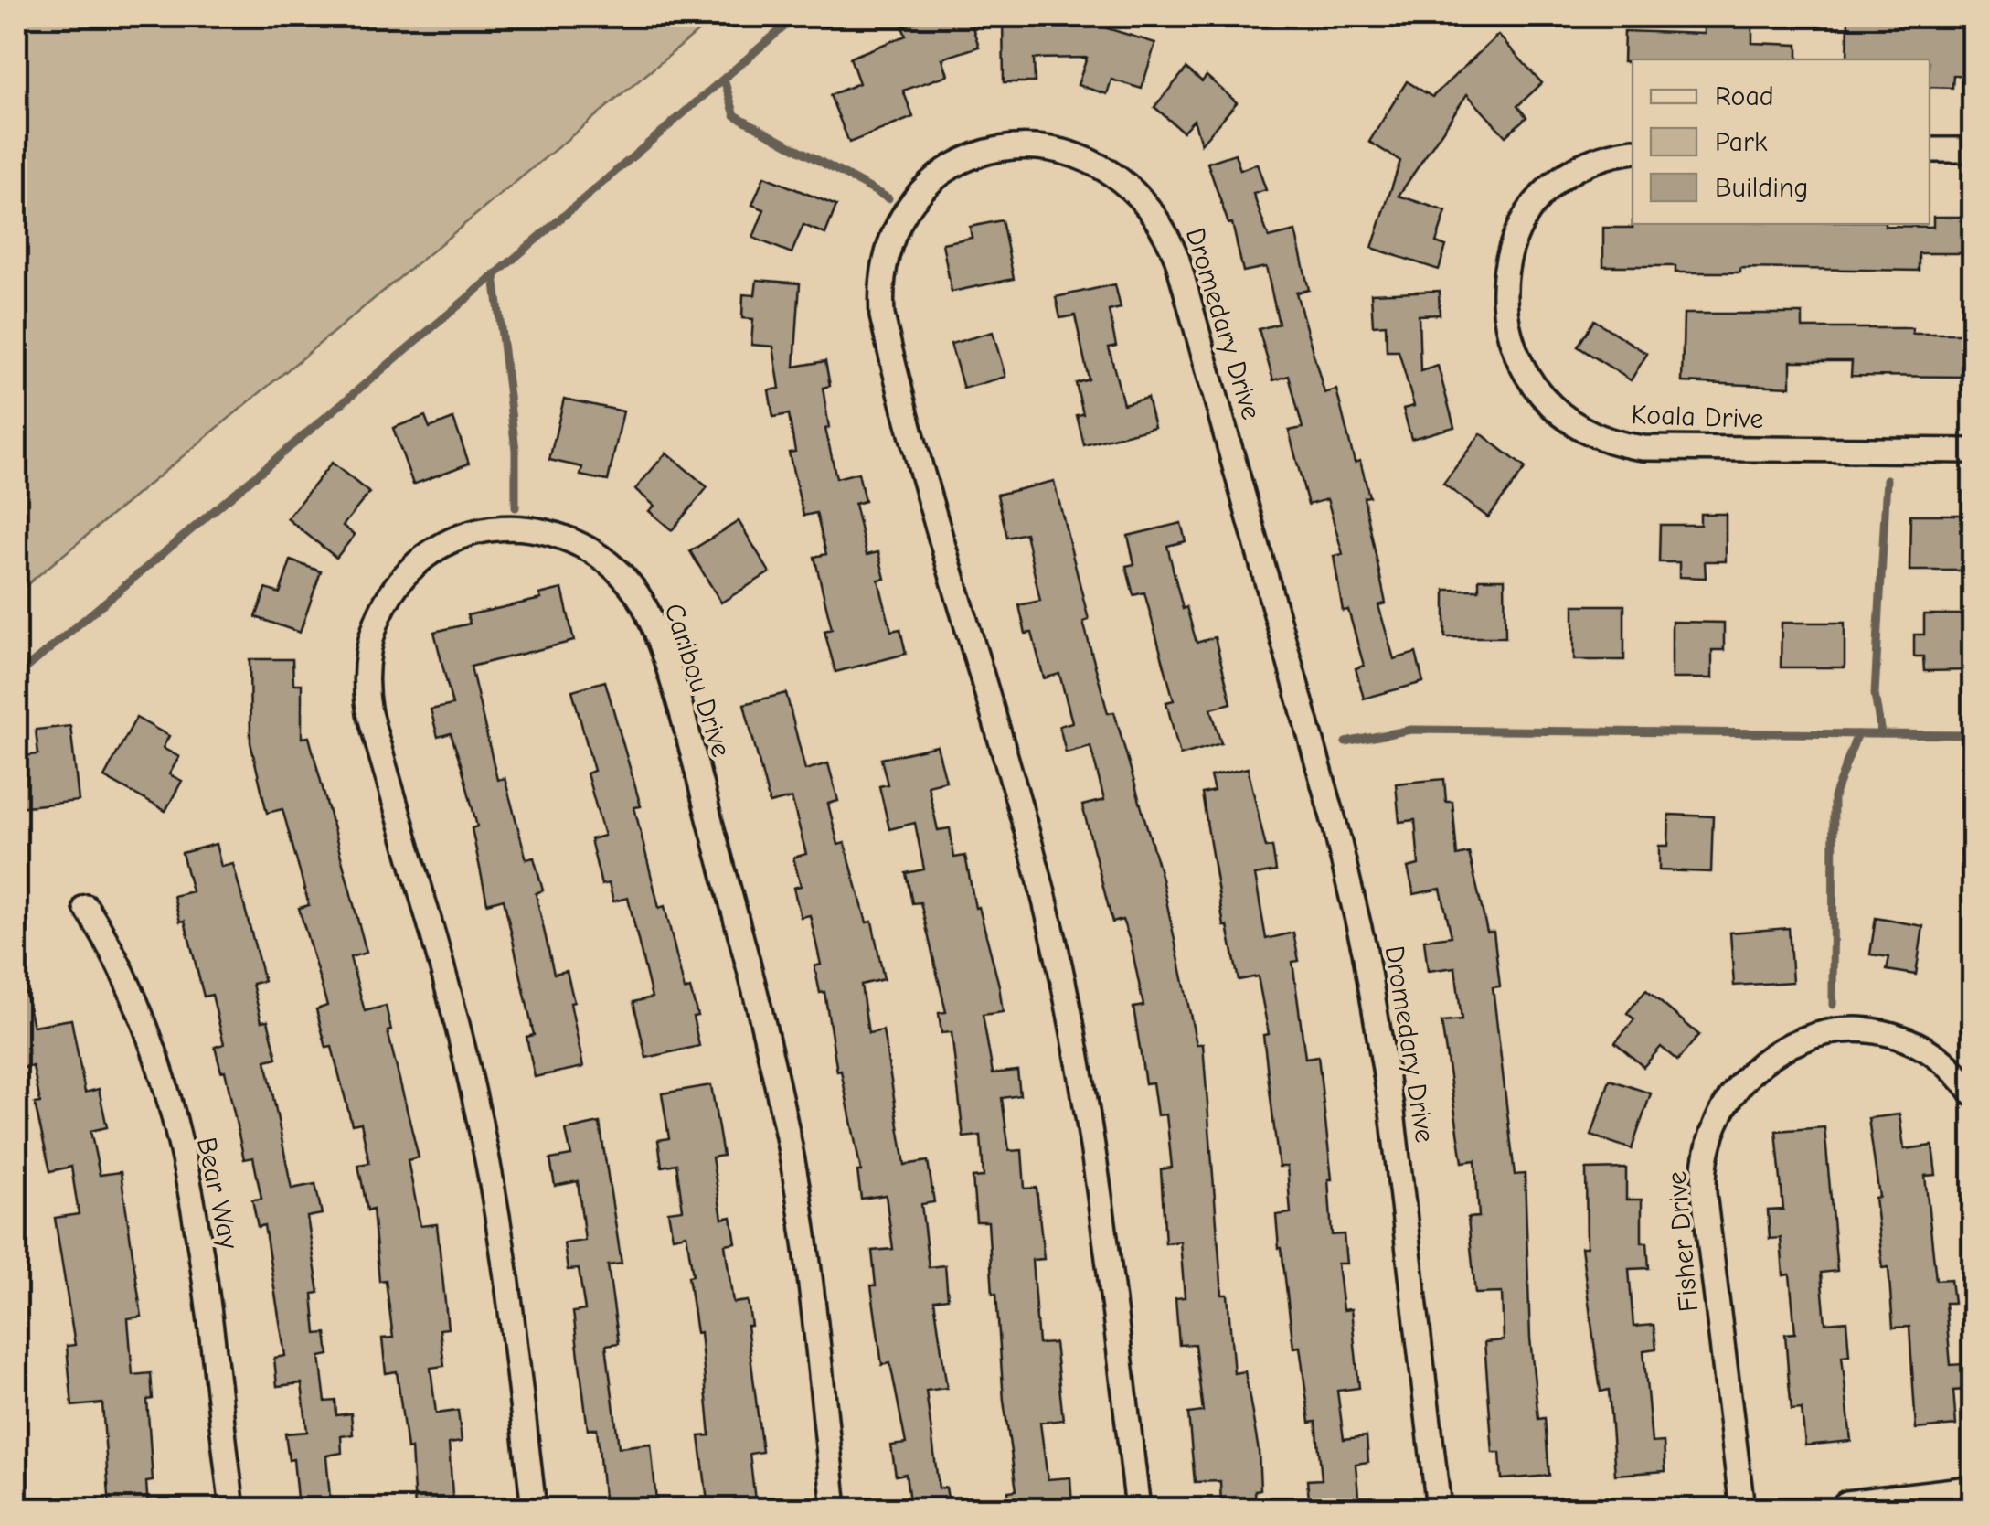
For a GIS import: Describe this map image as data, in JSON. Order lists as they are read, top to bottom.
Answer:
{
  "streets": {
    "street": [
      "Dromedary Drive",
      "Koala Drive",
      "Caribou Drive",
      "Bear Way",
      "Fisher Drive"
    ]
  },
  "legend": ["Road", "Park", "Building"]
}
